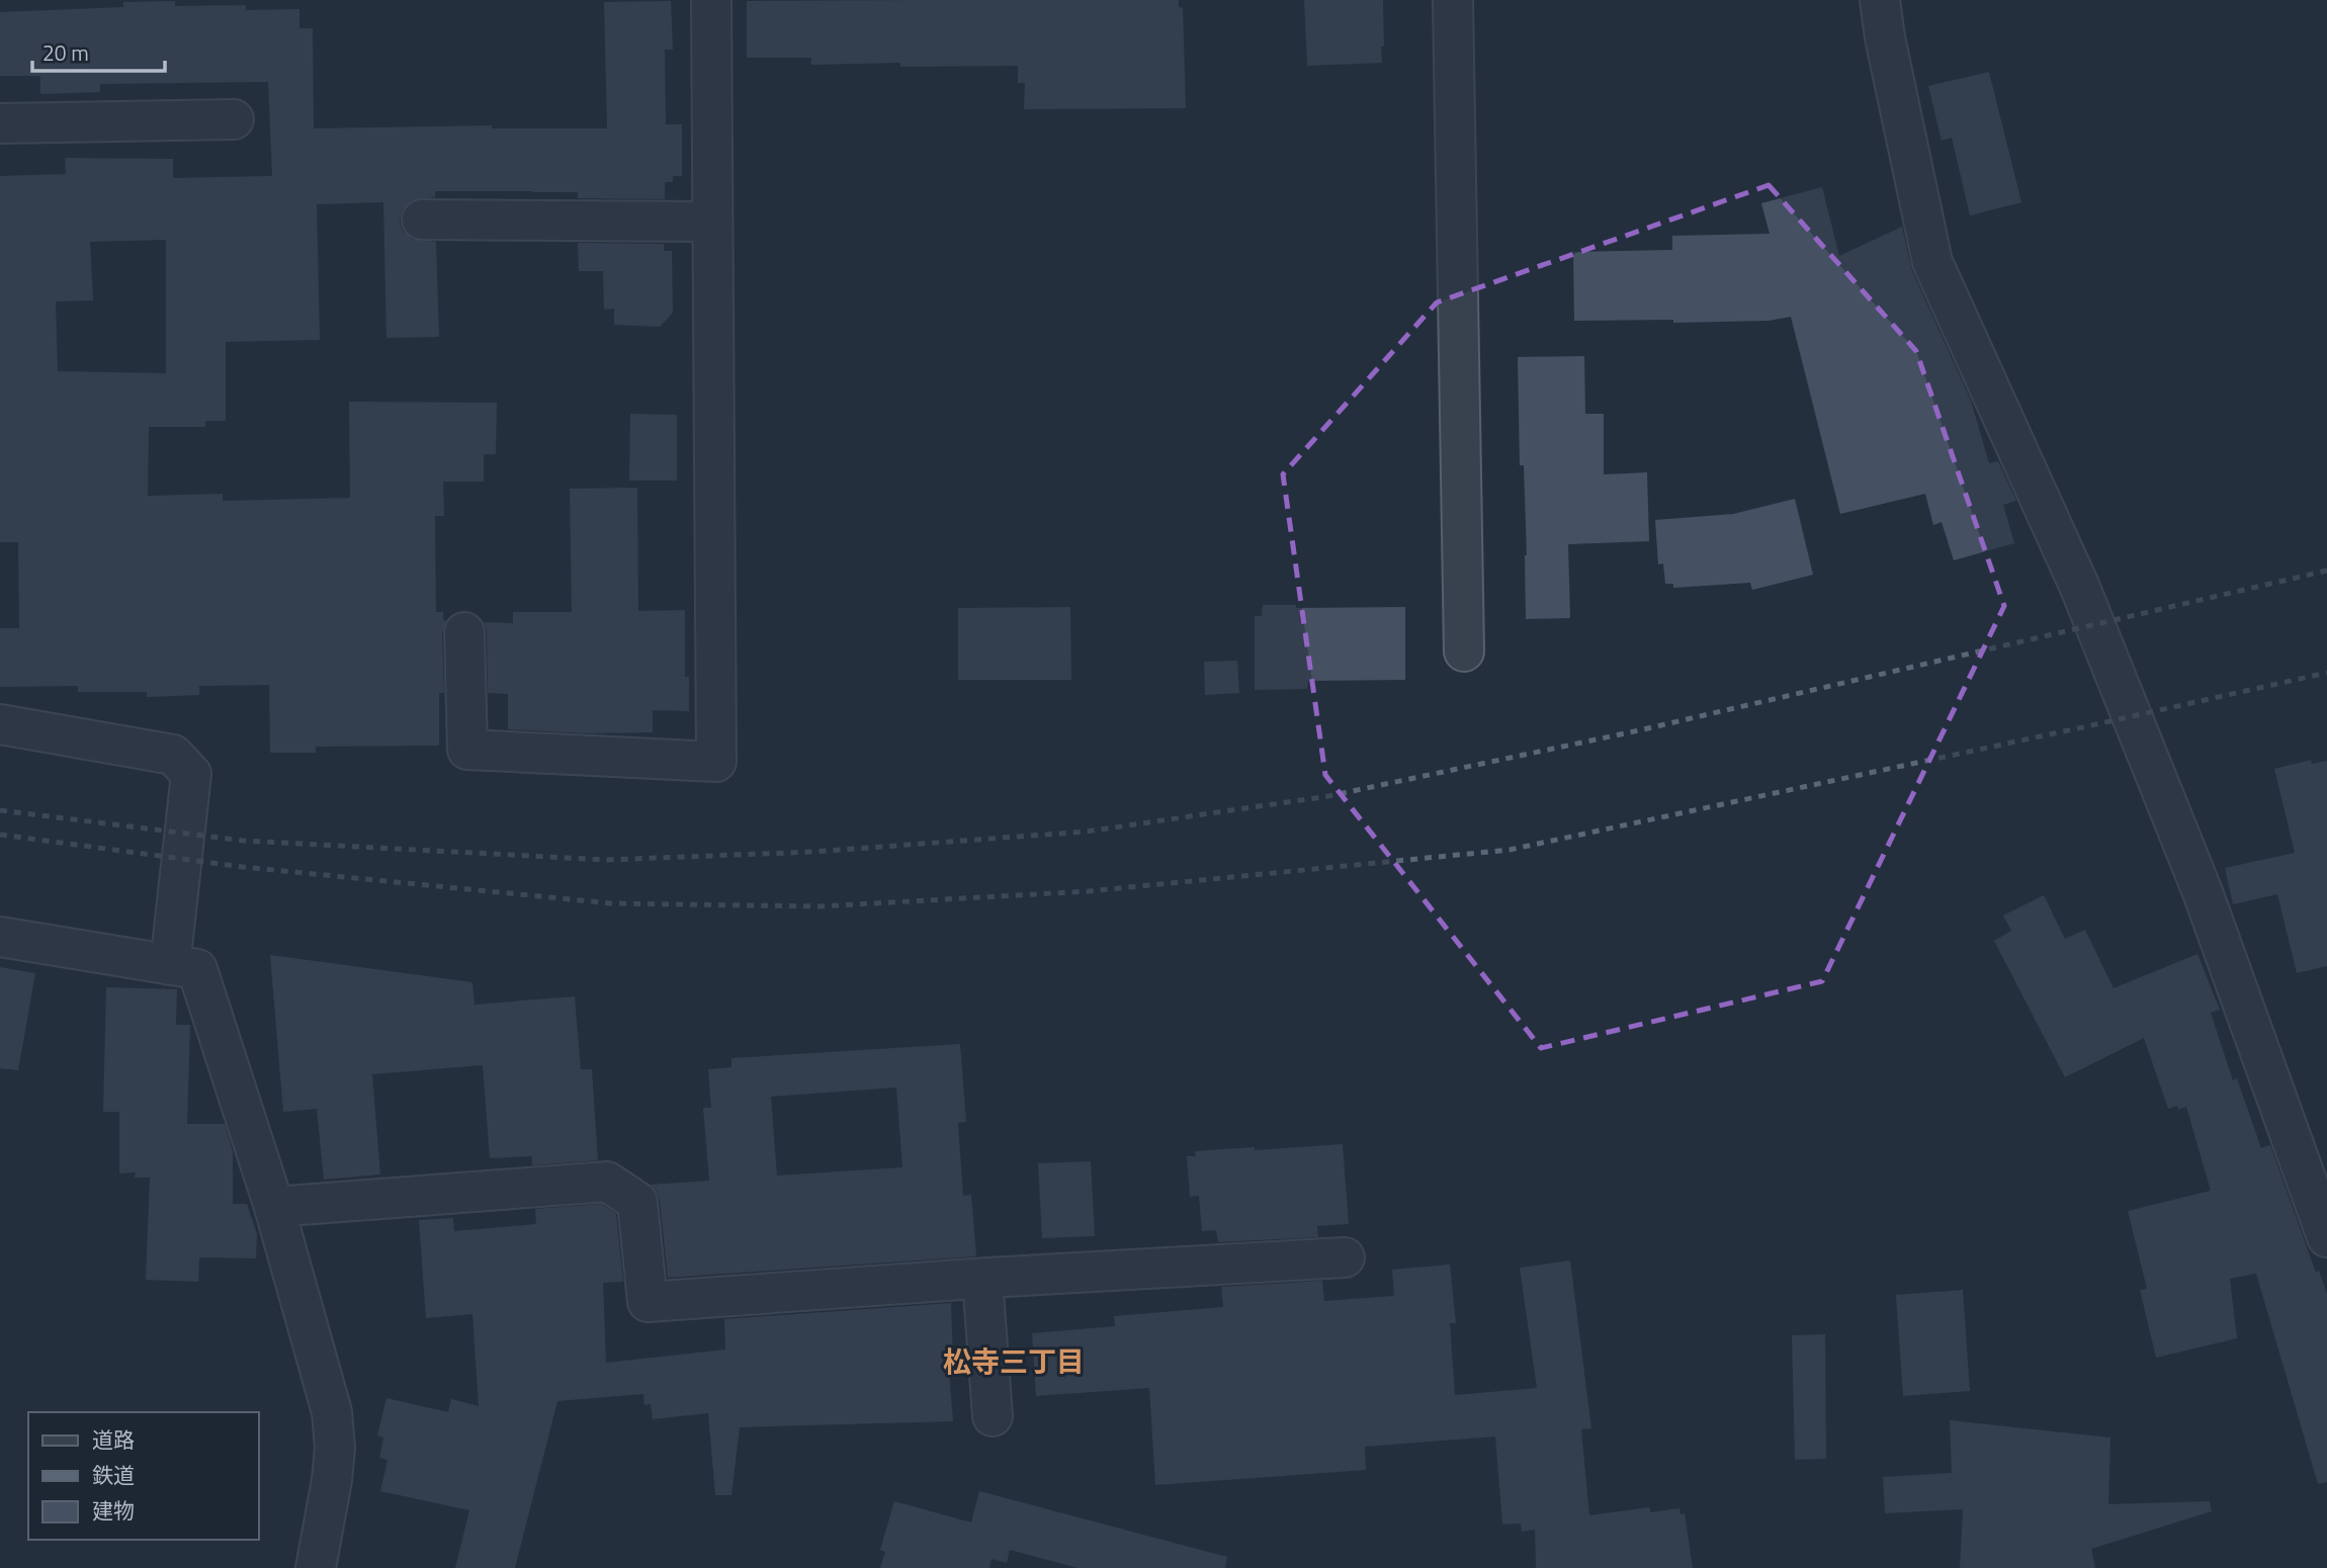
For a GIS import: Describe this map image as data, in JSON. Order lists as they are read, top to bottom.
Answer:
{
  "districts": ["松寺三丁目"],
  "legend": ["道路", "鉄道", "建物"],
  "scale_bar": "20 m"
}
